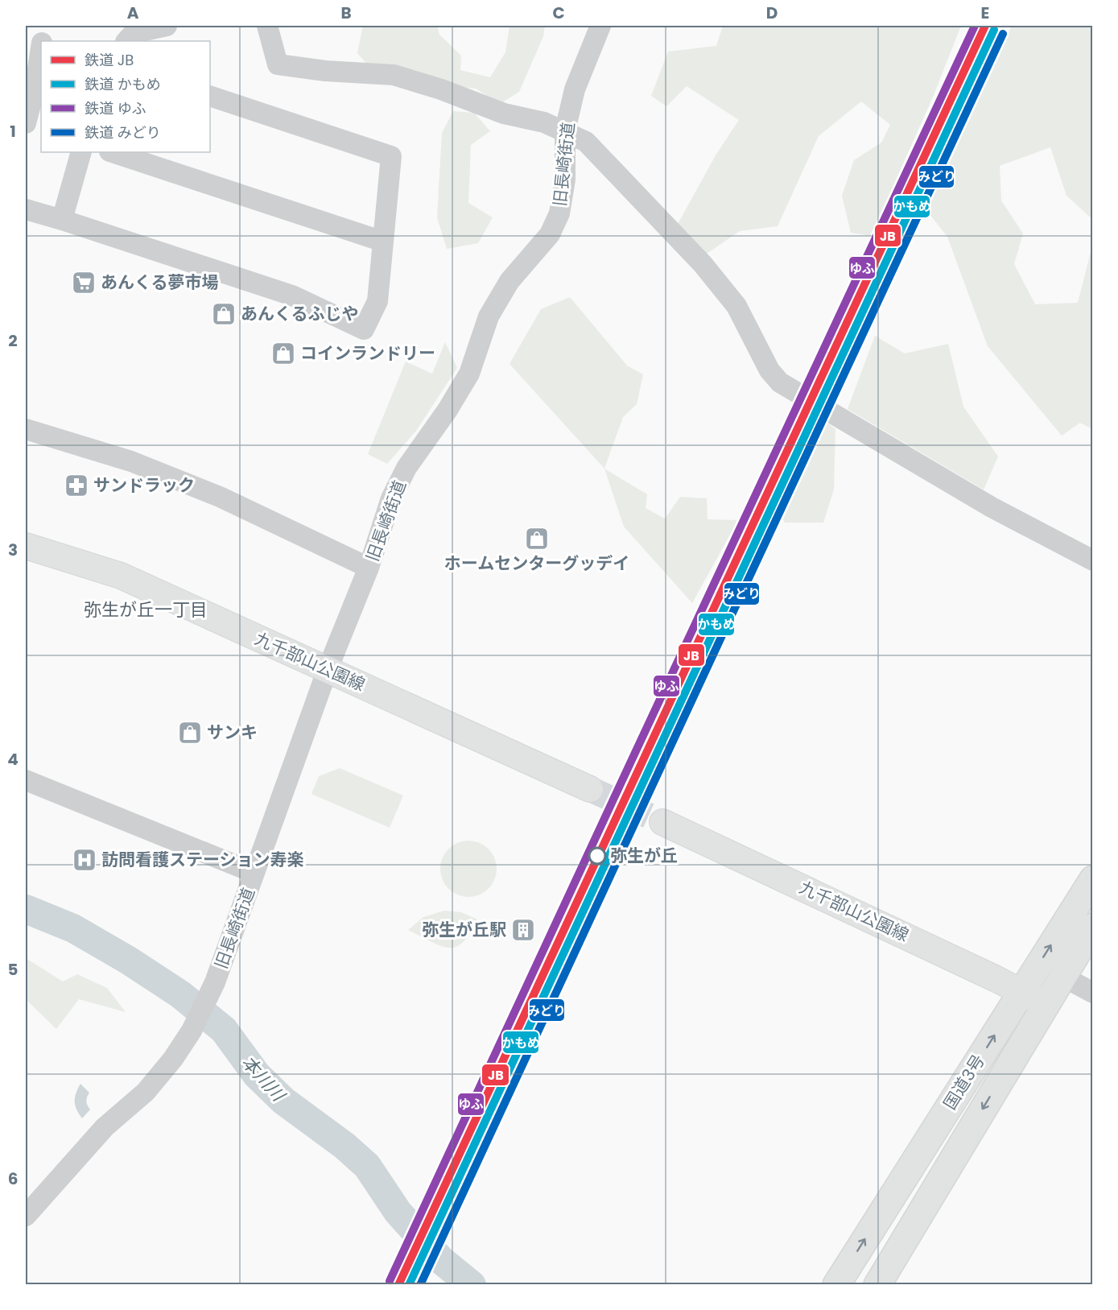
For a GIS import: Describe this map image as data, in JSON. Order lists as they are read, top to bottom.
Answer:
{
  "streets": {
    "highway": ["国道3号"],
    "main road": ["九千部山公園線"],
    "street": ["旧長崎街道"]
  },
  "crossings": [
    ["旧長崎街道", "九千部山公園線"],
    ["九千部山公園線", "国道3号"]
  ],
  "districts": ["弥生が丘一丁目"],
  "water": ["本川川"],
  "places": {
    "supermarket": ["あんくる夢市場"],
    "shop": [
      "あんくるふじや",
      "コインランドリー",
      "ホームセンターグッデイ",
      "サンキ"
    ],
    "pharmacy": ["サンドラック"],
    "other": ["弥生が丘"],
    "hospital": ["訪問看護ステーション寿楽"],
    "building": ["弥生が丘駅"]
  },
  "lines": [
    "rail line JB",
    "rail line ゆふ",
    "rail line かもめ",
    "rail line みどり"
  ],
  "legend": [
    "鉄道 JB",
    "鉄道 かもめ",
    "鉄道 ゆふ",
    "鉄道 みどり"
  ],
  "grid": {
    "columns": [
      "A",
      "B",
      "C",
      "D",
      "E"
    ],
    "rows": [
      "1",
      "2",
      "3",
      "4",
      "5",
      "6"
    ]
  }
}
